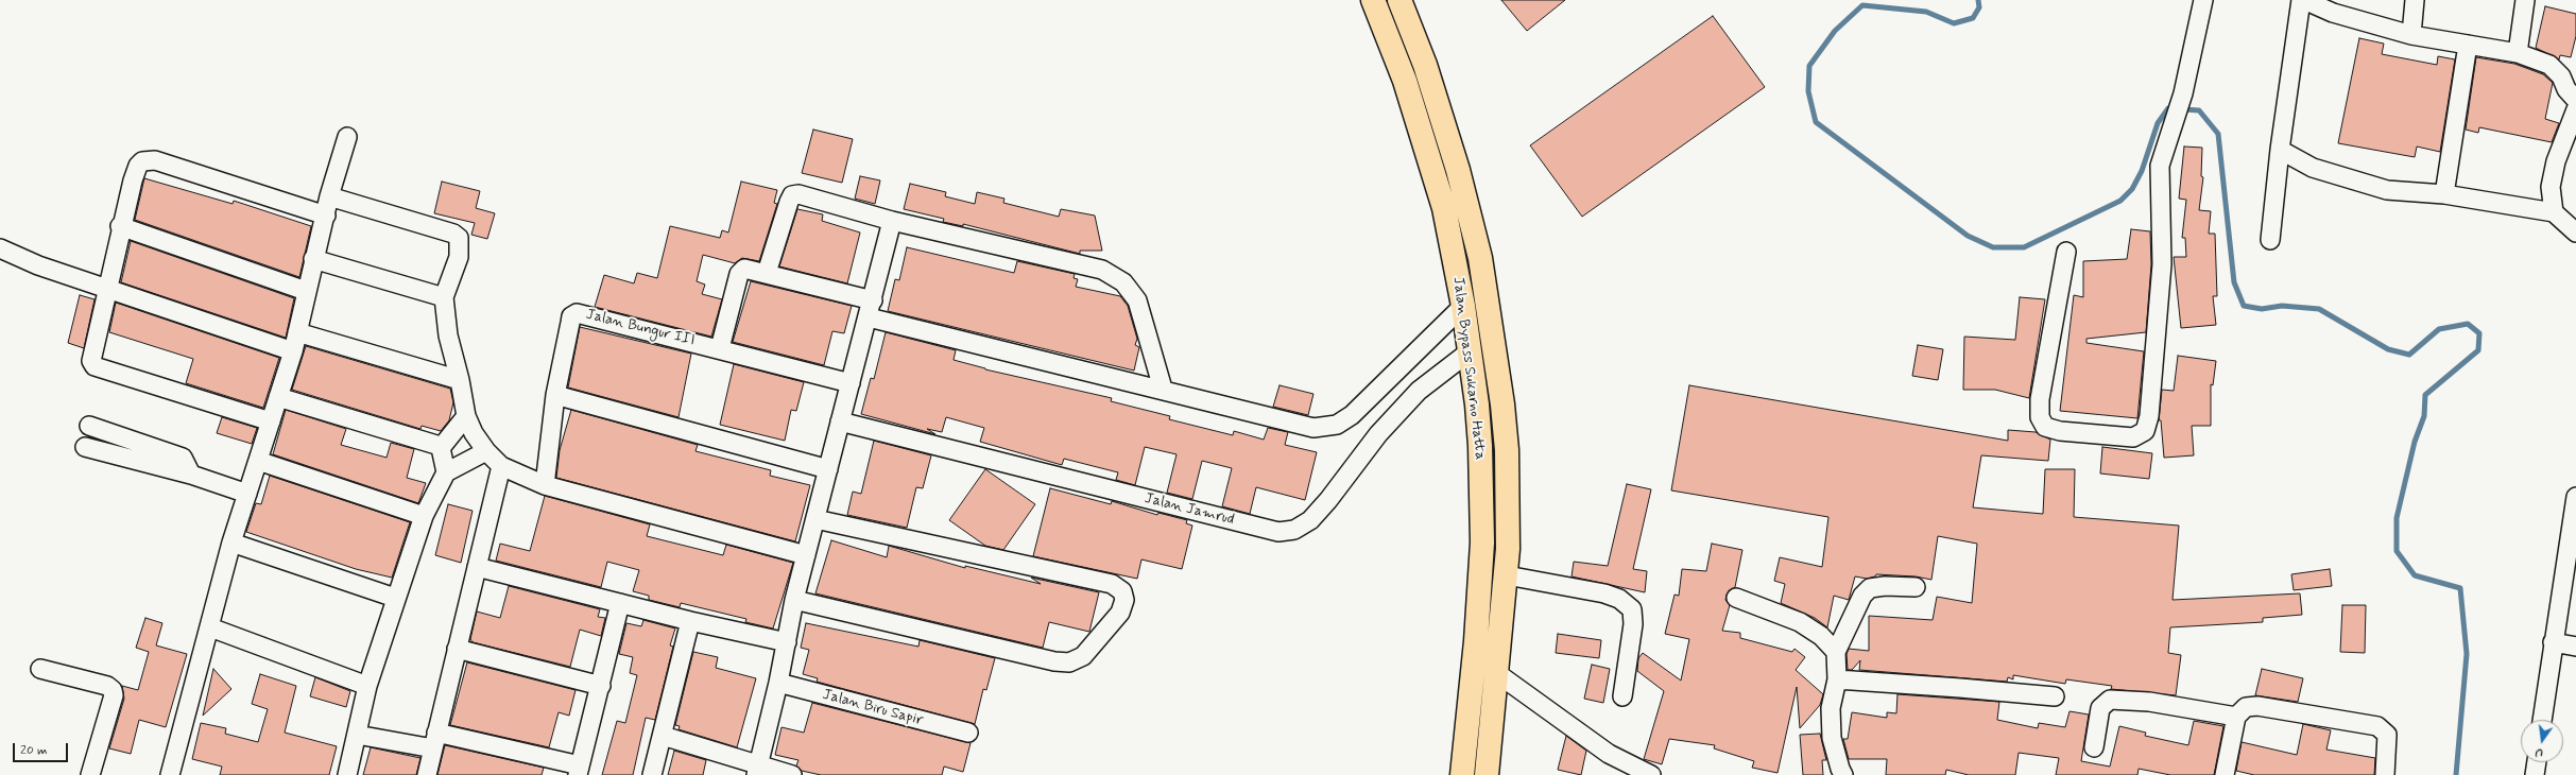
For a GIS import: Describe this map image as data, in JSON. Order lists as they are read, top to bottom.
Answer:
{
  "streets": {
    "highway": ["Jalan Bypass Sukarno Hatta"],
    "street": ["Jalan Bungur III", "Jalan Jamrud", "Jalan Biru Sapir"]
  },
  "crossings": [
    ["Jalan Bypass Sukarno Hatta", "Jalan Jamrud"]
  ],
  "scale_bar": "20 m",
  "north": "bottom"
}
